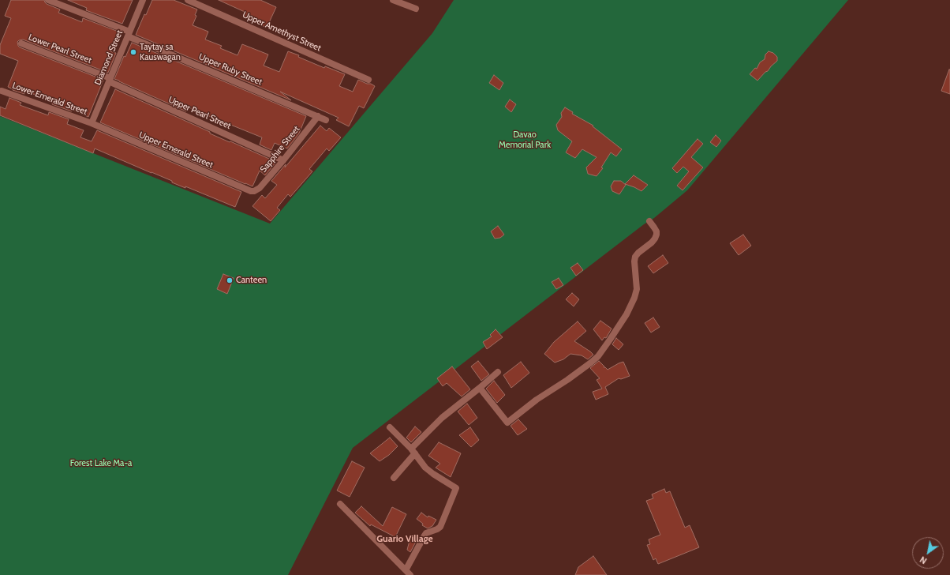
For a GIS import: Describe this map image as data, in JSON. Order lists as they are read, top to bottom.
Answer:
{
  "streets": {
    "street": [
      "Upper Amethyst Street",
      "Lower Pearl Street",
      "Diamond Street",
      "Upper Ruby Street",
      "Lower Emerald Street",
      "Upper Pearl Street",
      "Sapphire Street",
      "Upper Emerald Street"
    ]
  },
  "crossings": [
    ["Lower Pearl Street", "Diamond Street"],
    ["Lower Pearl Street", "Upper Pearl Street"],
    ["Diamond Street", "Upper Ruby Street"],
    ["Diamond Street", "Lower Emerald Street"],
    ["Diamond Street", "Upper Pearl Street"],
    ["Diamond Street", "Upper Emerald Street"],
    ["Upper Ruby Street", "Sapphire Street"],
    ["Lower Emerald Street", "Upper Emerald Street"],
    ["Upper Pearl Street", "Sapphire Street"],
    ["Sapphire Street", "Upper Emerald Street"]
  ],
  "districts": ["Guario Village"],
  "parks": ["Davao Memorial Park", "Forest Lake Ma-a"],
  "places": ["Taytay sa Kauswagan", "Canteen"],
  "north": "bottom left"
}
